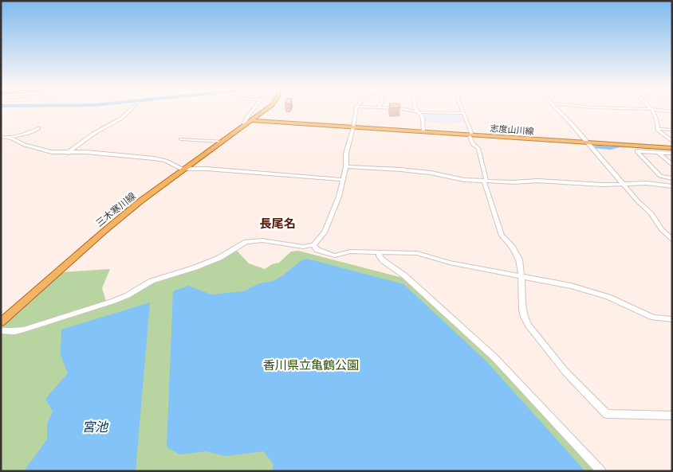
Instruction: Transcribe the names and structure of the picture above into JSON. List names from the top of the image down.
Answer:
{
  "streets": {
    "main road": ["志度山川線", "三木寒川線"]
  },
  "crossings": [
    ["志度山川線", "三木寒川線"]
  ],
  "districts": ["長尾名"],
  "water": ["宮池"],
  "parks": ["香川県立亀鶴公園"]
}
